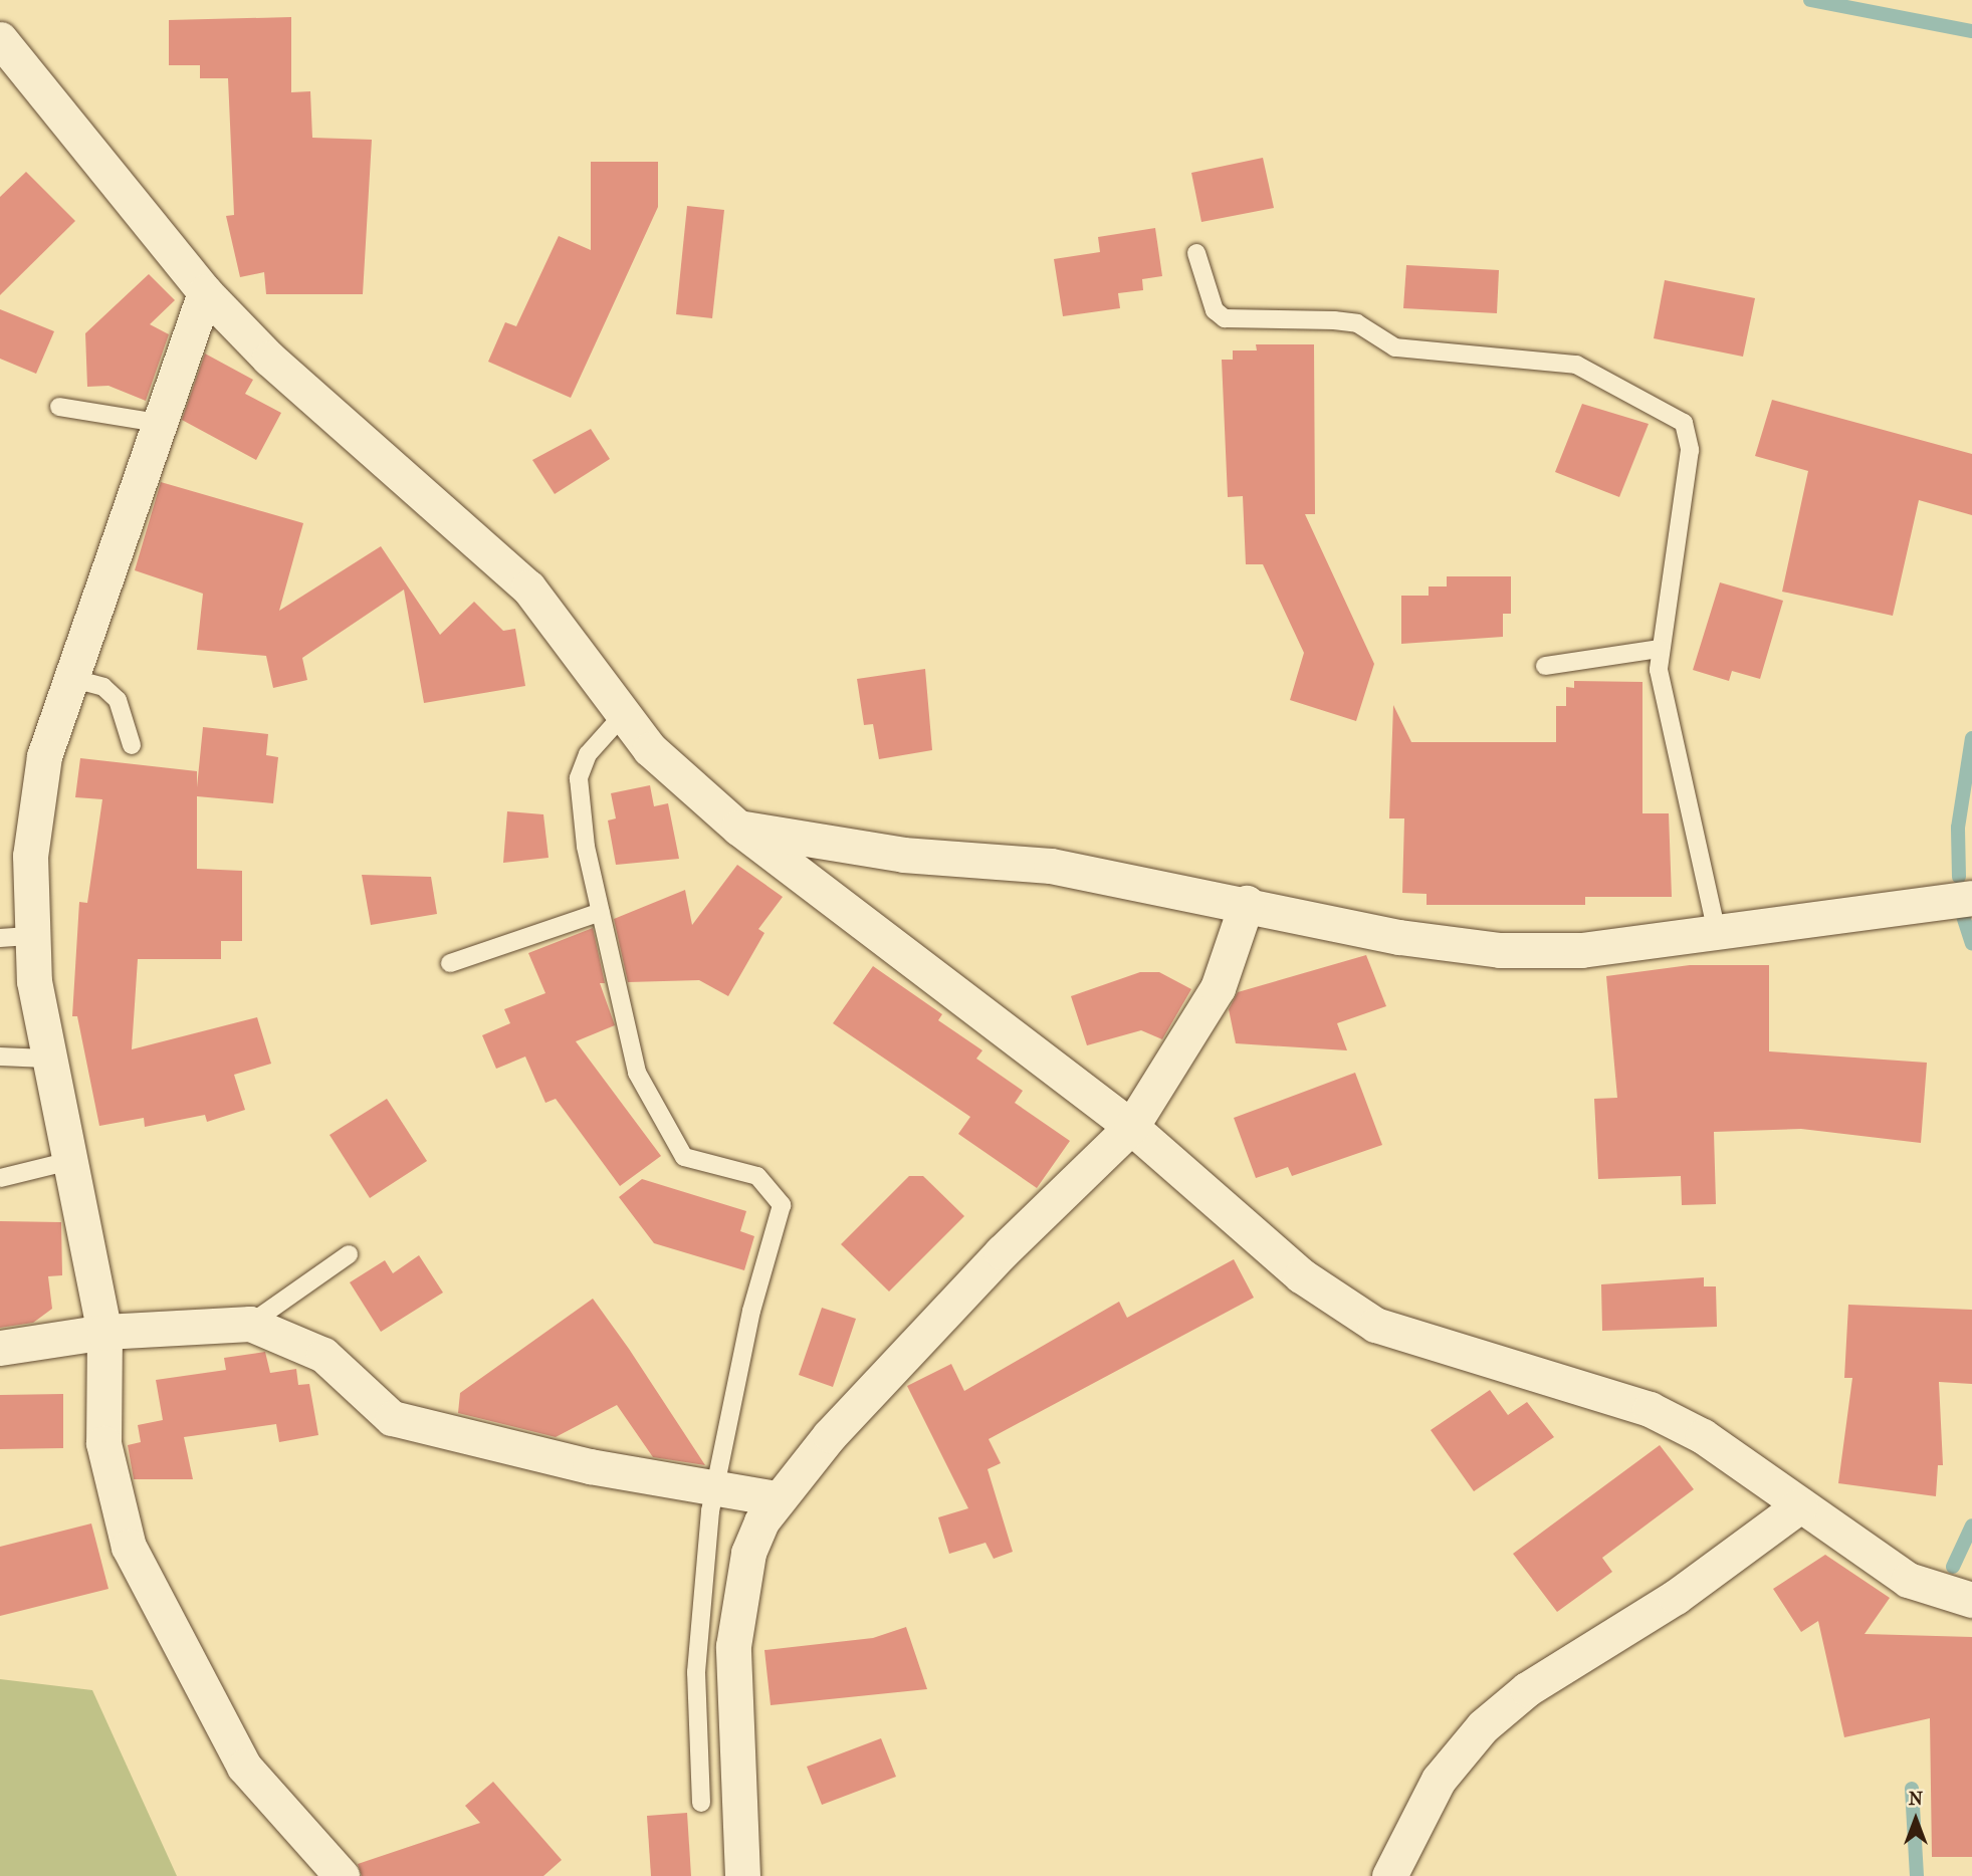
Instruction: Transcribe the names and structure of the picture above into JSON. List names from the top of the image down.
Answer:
{
  "north": "top"
}
